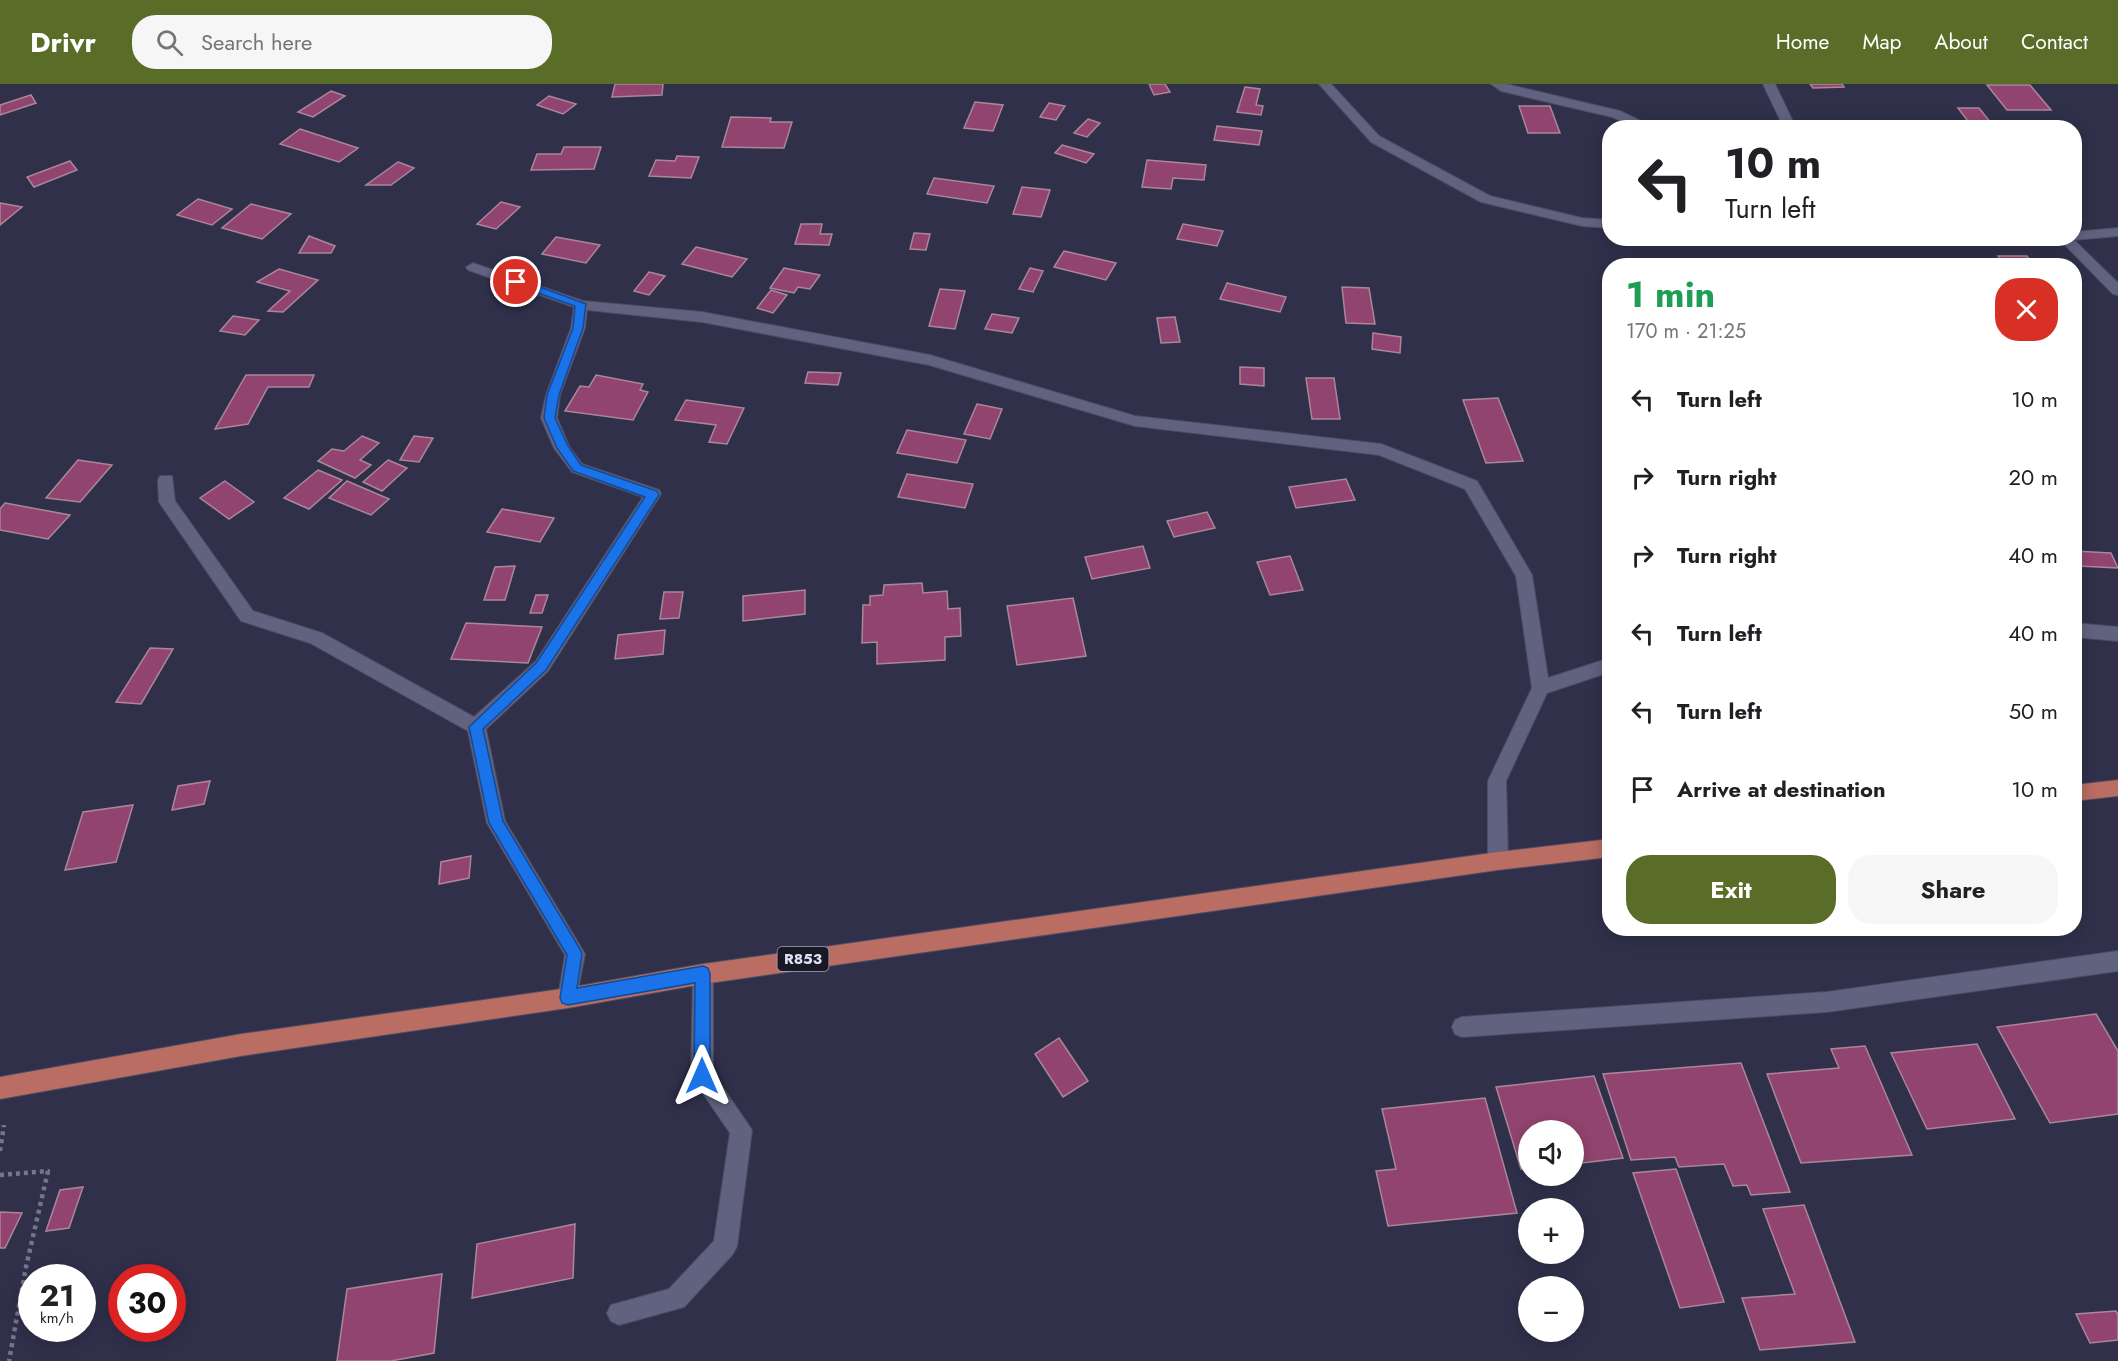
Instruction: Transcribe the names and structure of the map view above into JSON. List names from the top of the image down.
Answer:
{
  "streets": {
    "main road": ["R853"]
  },
  "page": {
    "header": "Drivr",
    "search": "Search here",
    "nav": [
      "Home",
      "Map",
      "About",
      "Contact"
    ],
    "turn": ["10 m", "Turn left"],
    "heading": ["1 min", "170 m · 21:25"],
    "list": [
      {
        "name": "Turn left",
        "value": "10 m"
      },
      {
        "name": "Turn right",
        "value": "20 m"
      },
      {
        "name": "Turn right",
        "value": "40 m"
      },
      {
        "name": "Turn left",
        "value": "40 m"
      },
      {
        "name": "Turn left",
        "value": "50 m"
      },
      {
        "name": "Arrive at destination",
        "value": "10 m"
      }
    ],
    "buttons": ["Exit", "Share"],
    "map_buttons": ["+", "−"],
    "speed": "21 km/h",
    "limit": "30"
  }
}
